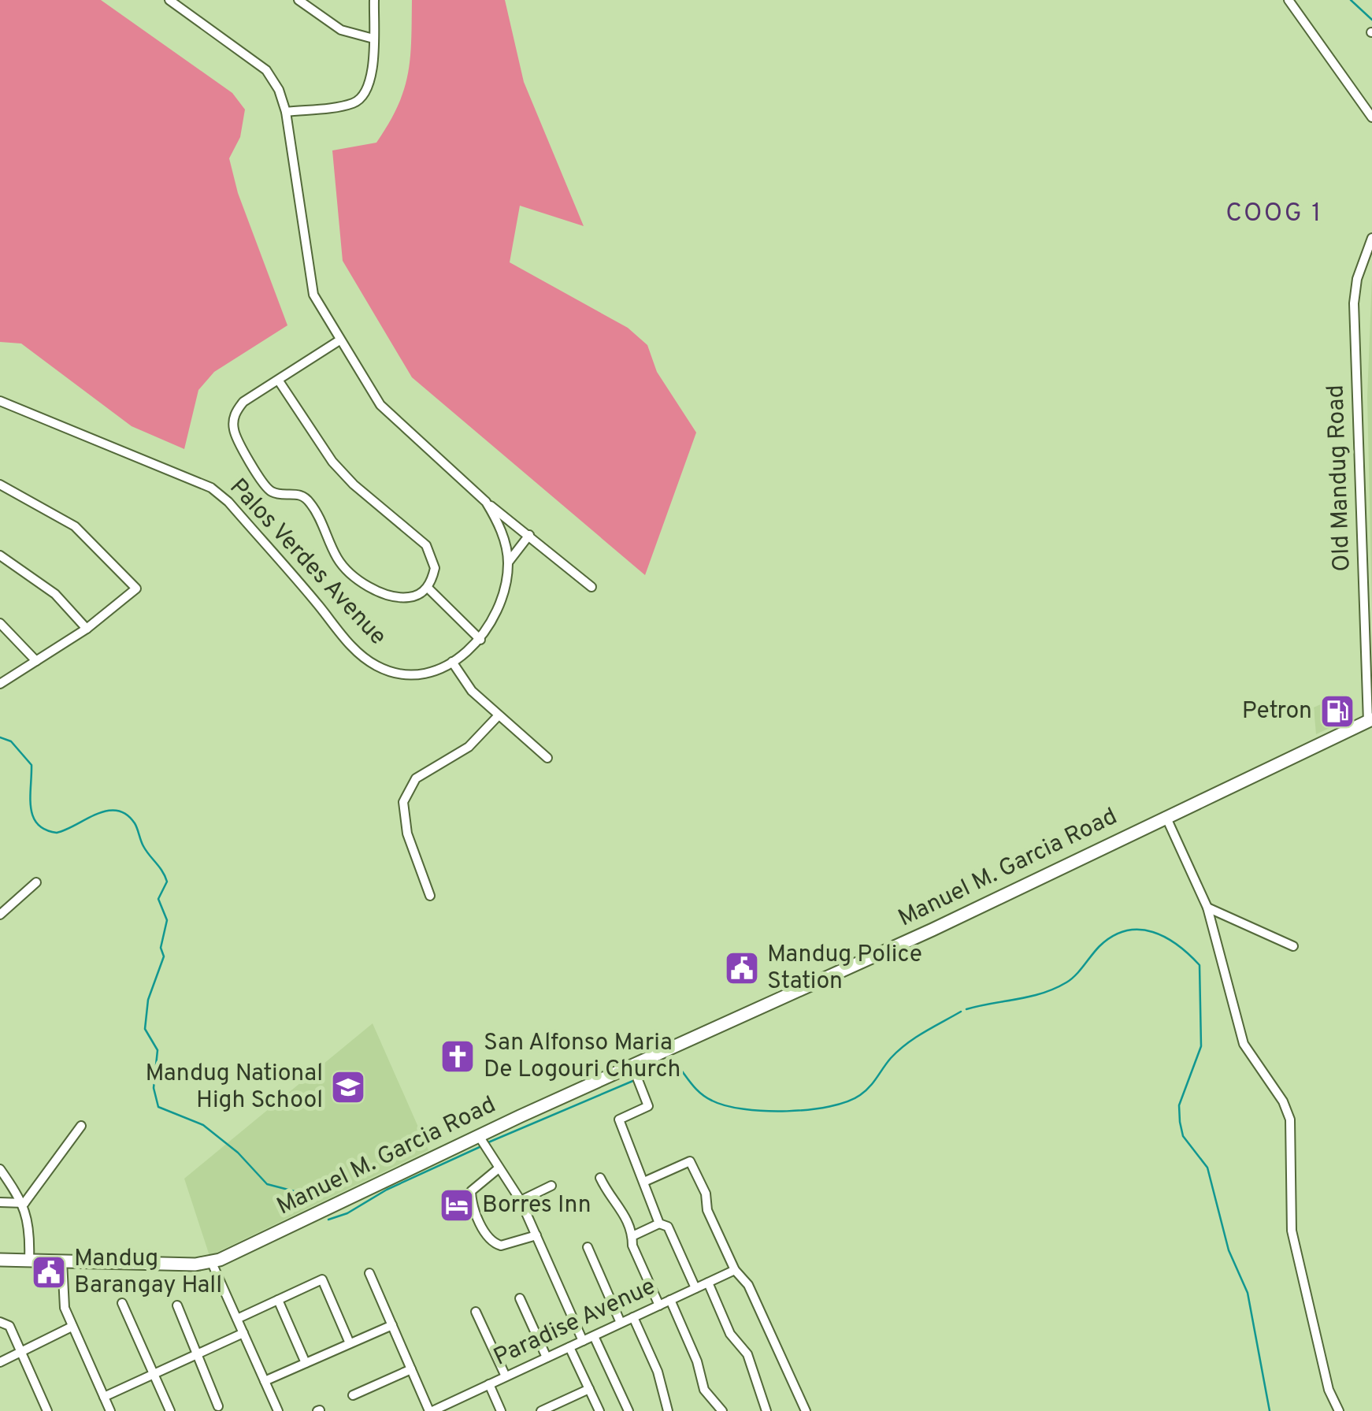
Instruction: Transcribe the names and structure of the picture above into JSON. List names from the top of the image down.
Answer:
{
  "streets": {
    "main road": ["Manuel M. Garcia Road"],
    "street": ["Old Mandug Road", "Palos Verdes Avenue", "Paradise Avenue"]
  },
  "crossings": [
    ["Old Mandug Road", "Manuel M. Garcia Road"]
  ],
  "districts": ["COOG 1"],
  "places": {
    "fuel station": ["Petron"],
    "public building": ["Mandug Police Station", "Mandug Barangay Hall"],
    "church": ["San Alfonso Maria De Logouri Church"],
    "school or university": ["Mandug National High School"],
    "hotel": ["Borres Inn"]
  }
}
